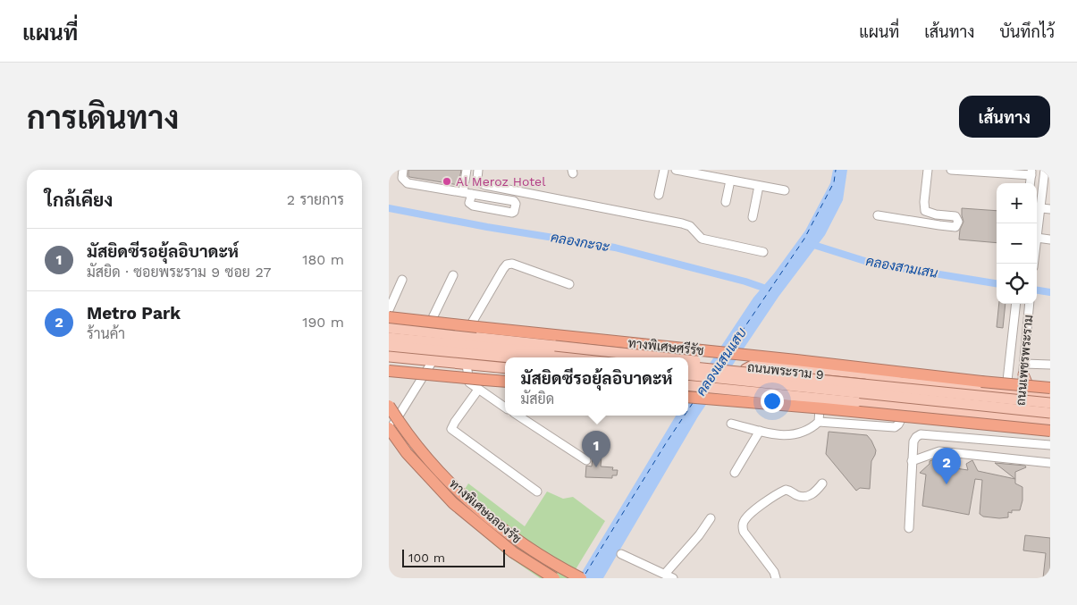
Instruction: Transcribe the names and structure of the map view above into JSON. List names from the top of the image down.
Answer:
{
  "streets": {
    "highway": ["ทางพิเศษศรีรัช", "ทางพิเศษฉลองรัช"],
    "main road": ["ถนนพระราม 9"],
    "street": ["ถนนเพชรพระราม"]
  },
  "crossings": [
    ["ถนนเพชรพระราม", "ถนนพระราม 9"]
  ],
  "water": ["คลองกะจะ", "คลองสามเสน", "คลองแสนแสบ"],
  "places": ["Al Meroz Hotel"],
  "scale_bar": "100 m",
  "page": {
    "header": "แผนที่",
    "nav": ["แผนที่", "เส้นทาง", "บันทึกไว้"],
    "title": "การเดินทาง",
    "buttons": "เส้นทาง",
    "heading": ["ใกล้เคียง", "2 รายการ"],
    "map_buttons": ["+", "−"],
    "list": [
      {
        "mark": "1",
        "name": "มัสยิดซีรอยุ้ลอิบาดะห์",
        "note": "มัสยิด · ซอยพระราม 9 ซอย 27",
        "value": "180 m"
      },
      {
        "mark": "2",
        "name": "Metro Park",
        "note": "ร้านค้า",
        "value": "190 m"
      }
    ],
    "popup": ["มัสยิดซีรอยุ้ลอิบาดะห์", "มัสยิด"],
    "pins": ["1", "2"],
    "scale": "100 m"
  }
}
